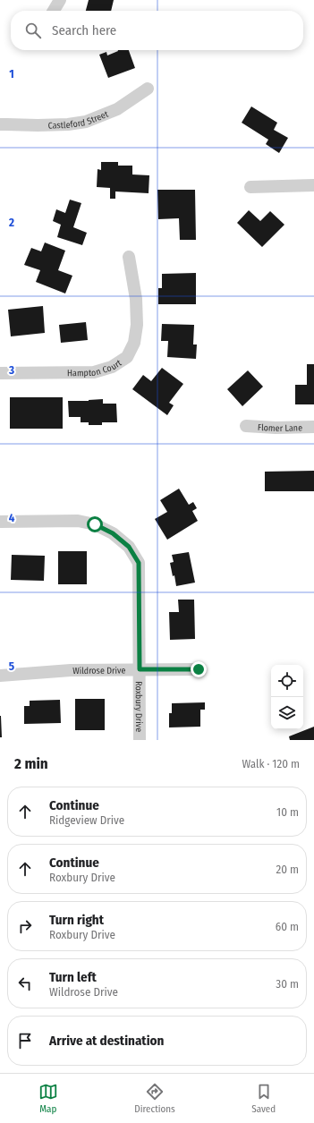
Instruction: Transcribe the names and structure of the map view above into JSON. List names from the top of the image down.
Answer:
{
  "streets": {
    "street": [
      "Castleford Street",
      "Hampton Court",
      "Flomer Lane",
      "Wildrose Drive",
      "Roxbury Drive"
    ]
  },
  "crossings": [
    ["Wildrose Drive", "Roxbury Drive"]
  ],
  "page": {
    "search": "Search here",
    "heading": ["2 min", "Walk · 120 m"],
    "list": [
      ["Continue", "Ridgeview Drive", "10 m"],
      ["Continue", "Roxbury Drive", "20 m"],
      ["Turn right", "Roxbury Drive", "60 m"],
      ["Turn left", "Wildrose Drive", "30 m"],
      "Arrive at destination"
    ],
    "nav": ["Map", "Directions", "Saved"]
  },
  "grid": {
    "rows": [
      "1",
      "2",
      "3",
      "4",
      "5"
    ]
  }
}
